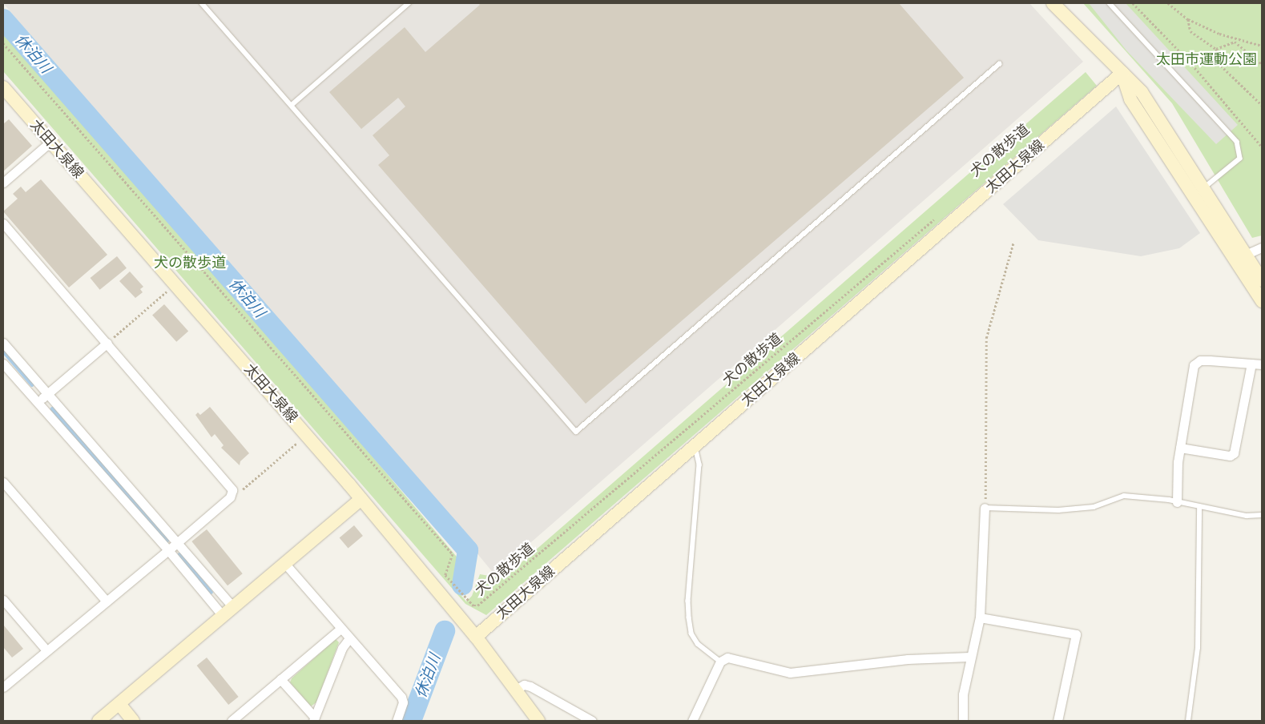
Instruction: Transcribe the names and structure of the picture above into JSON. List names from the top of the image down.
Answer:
{
  "streets": {
    "main road": ["太田大泉線"],
    "path": ["犬の散歩道"]
  },
  "water": ["休泊川"],
  "parks": ["太田市運動公園", "犬の散歩道"]
}
